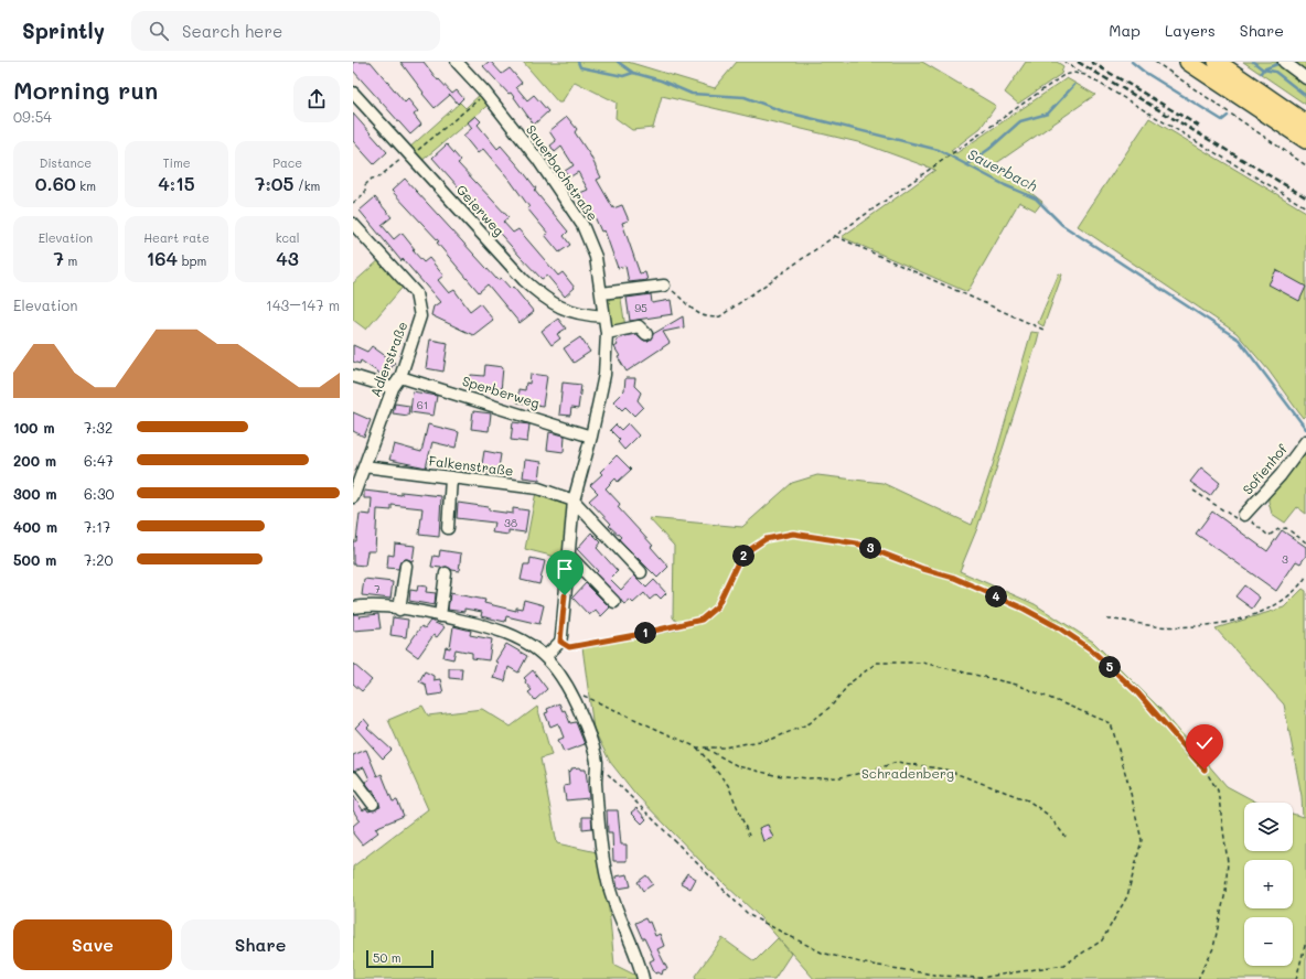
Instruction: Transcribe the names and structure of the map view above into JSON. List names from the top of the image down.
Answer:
{
  "streets": {
    "street": [
      "Sauerbachstraße",
      "Geierweg",
      "Adlerstraße",
      "Sperberweg",
      "Falkenstraße",
      "Sofienhof"
    ]
  },
  "crossings": [
    ["Sauerbachstraße", "Geierweg"],
    ["Sauerbachstraße", "Sperberweg"],
    ["Sauerbachstraße", "Falkenstraße"],
    ["Adlerstraße", "Sperberweg"],
    ["Adlerstraße", "Falkenstraße"]
  ],
  "water": ["Sauerbach"],
  "parks": ["Schradenberg"],
  "house_numbers": [
    "95",
    "61",
    "38",
    "3",
    "7"
  ],
  "scale_bar": "50 m",
  "page": {
    "header": "Sprintly",
    "search": "Search here",
    "nav": ["Map", "Layers", "Share"],
    "heading": ["Morning run", "09:54"],
    "stats": [
      ["Distance", "0.60 km"],
      ["Time", "4:15"],
      ["Pace", "7:05 /km"],
      ["Elevation", "7 m"],
      ["Heart rate", "164 bpm"],
      ["kcal", "43"]
    ],
    "chart": ["Elevation", "143–147 m"],
    "list": [
      {
        "name": "100 m",
        "note": "7:32"
      },
      {
        "name": "200 m",
        "note": "6:47"
      },
      {
        "name": "300 m",
        "note": "6:30"
      },
      {
        "name": "400 m",
        "note": "7:17"
      },
      {
        "name": "500 m",
        "note": "7:20"
      }
    ],
    "pins": [
      "3",
      "2",
      "4",
      "1",
      "5"
    ],
    "map_buttons": ["+", "−"],
    "buttons": ["Save", "Share"],
    "scale": "50 m"
  }
}
